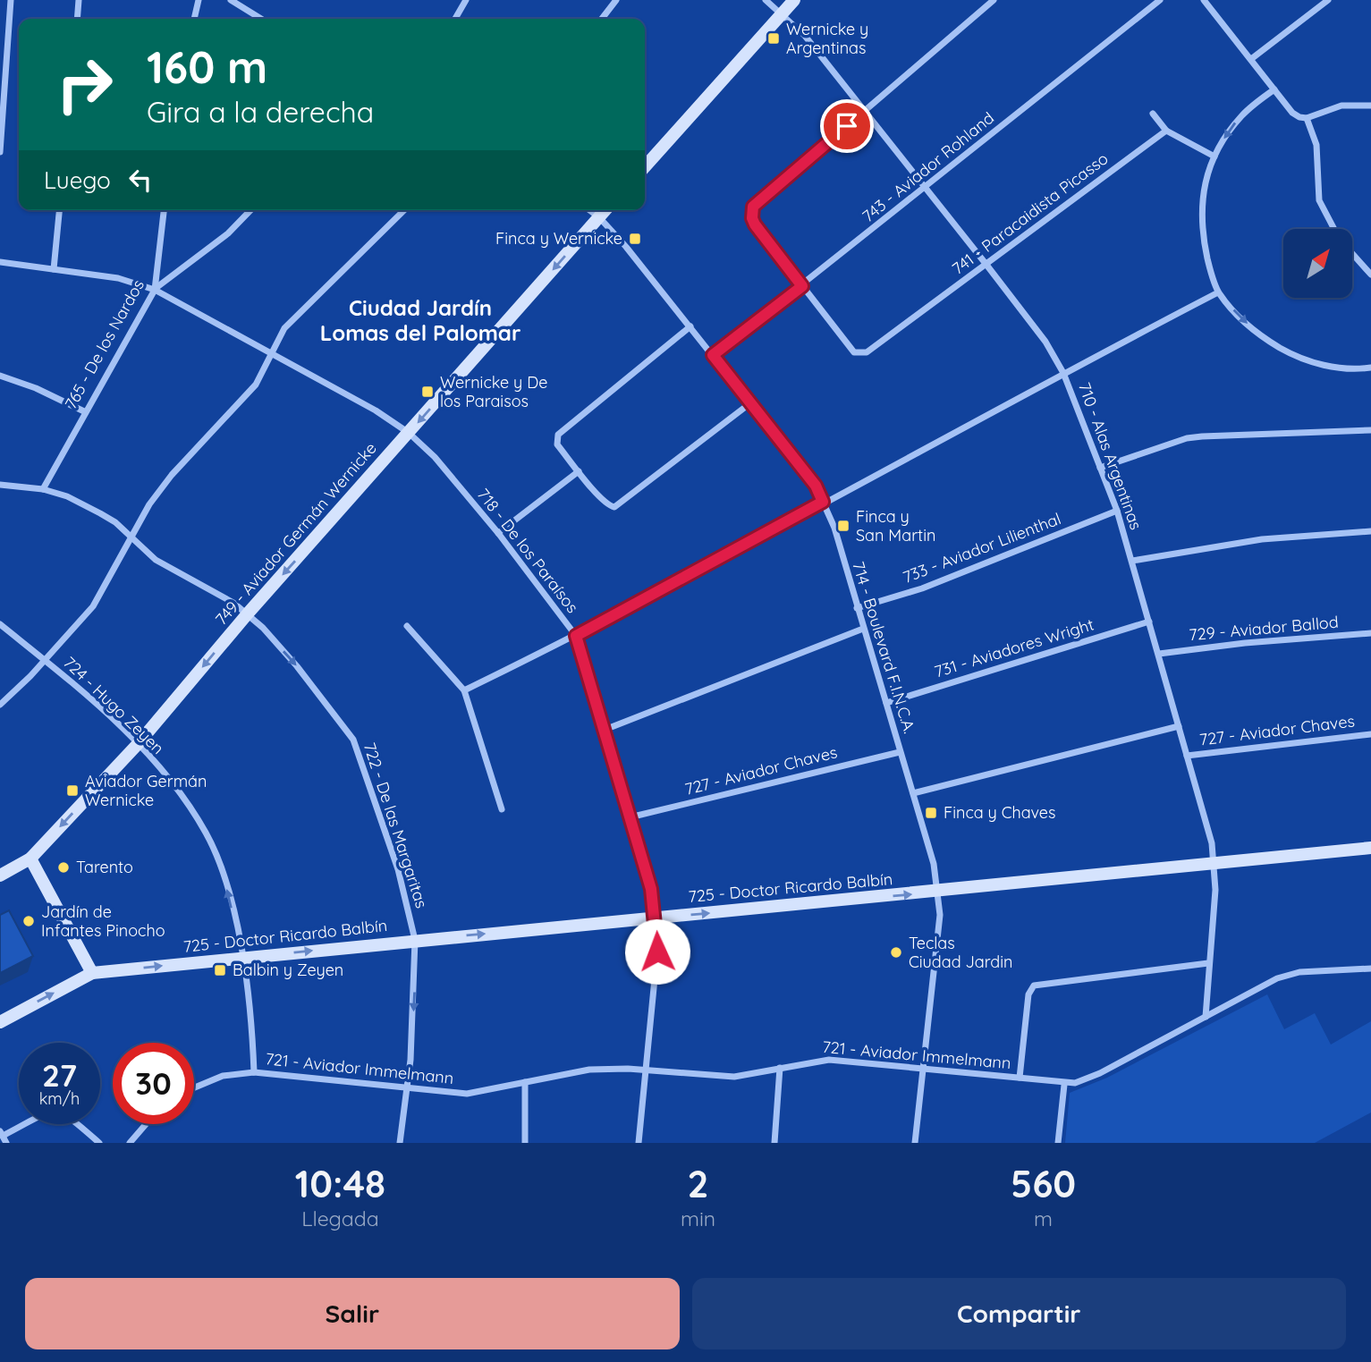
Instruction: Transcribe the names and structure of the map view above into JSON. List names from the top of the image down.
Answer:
{
  "streets": {
    "street": [
      "743 - Aviador Rohland",
      "741 - Paracaidista Picasso",
      "765 - De los Nardos",
      "710 - Alas Argentinas",
      "749 - Aviador Germán Wernicke",
      "733 - Aviador Lilienthal",
      "718 - De los Paraísos",
      "729 - Aviador Ballod",
      "714 - Boulevard F.I.N.C.A.",
      "731 - Aviadores Wright",
      "724 - Hugo Zeyen",
      "727 - Aviador Chaves",
      "722 - De las Margaritas",
      "725 - Doctor Ricardo Balbín",
      "721 - Aviador Immelmann"
    ]
  },
  "crossings": [
    ["743 - Aviador Rohland", "741 - Paracaidista Picasso"],
    ["743 - Aviador Rohland", "710 - Alas Argentinas"],
    ["743 - Aviador Rohland", "714 - Boulevard F.I.N.C.A."],
    ["741 - Paracaidista Picasso", "710 - Alas Argentinas"],
    ["765 - De los Nardos", "718 - De los Paraísos"],
    ["765 - De los Nardos", "722 - De las Margaritas"],
    ["710 - Alas Argentinas", "733 - Aviador Lilienthal"],
    ["710 - Alas Argentinas", "729 - Aviador Ballod"],
    ["710 - Alas Argentinas", "731 - Aviadores Wright"],
    ["710 - Alas Argentinas", "727 - Aviador Chaves"],
    ["710 - Alas Argentinas", "725 - Doctor Ricardo Balbín"],
    ["710 - Alas Argentinas", "721 - Aviador Immelmann"],
    ["749 - Aviador Germán Wernicke", "718 - De los Paraísos"],
    ["749 - Aviador Germán Wernicke", "714 - Boulevard F.I.N.C.A."],
    ["749 - Aviador Germán Wernicke", "724 - Hugo Zeyen"],
    ["749 - Aviador Germán Wernicke", "722 - De las Margaritas"],
    ["733 - Aviador Lilienthal", "714 - Boulevard F.I.N.C.A."],
    ["718 - De los Paraísos", "727 - Aviador Chaves"],
    ["718 - De los Paraísos", "725 - Doctor Ricardo Balbín"],
    ["718 - De los Paraísos", "721 - Aviador Immelmann"],
    ["714 - Boulevard F.I.N.C.A.", "731 - Aviadores Wright"],
    ["714 - Boulevard F.I.N.C.A.", "727 - Aviador Chaves"],
    ["714 - Boulevard F.I.N.C.A.", "725 - Doctor Ricardo Balbín"],
    ["714 - Boulevard F.I.N.C.A.", "721 - Aviador Immelmann"],
    ["724 - Hugo Zeyen", "725 - Doctor Ricardo Balbín"],
    ["724 - Hugo Zeyen", "721 - Aviador Immelmann"],
    ["722 - De las Margaritas", "725 - Doctor Ricardo Balbín"],
    ["722 - De las Margaritas", "721 - Aviador Immelmann"]
  ],
  "one_way": [
    "749 - Aviador Germán Wernicke",
    "724 - Hugo Zeyen",
    "722 - De las Margaritas",
    "725 - Doctor Ricardo Balbín"
  ],
  "districts": ["Ciudad Jardín Lomas del Palomar"],
  "places": {
    "transit": [
      "Wernicke y Argentinas",
      "Finca y Wernicke",
      "Wernicke y De los Paraisos",
      "Finca y San Martin",
      "Aviador Germán Wernicke",
      "Finca y Chaves",
      "Balbin y Zeyen"
    ],
    "other": ["Tarento", "Jardín de Infantes Pinocho", "Teclas Ciudad Jardin"]
  },
  "north": "top right",
  "page": {
    "turn": ["160 m", "Gira a la derecha"],
    "then": "Luego",
    "speed": "27 km/h",
    "limit": "30",
    "eta": [
      "10:48",
      "Llegada",
      "2",
      "min",
      "560",
      "m"
    ],
    "buttons": ["Salir", "Compartir"]
  }
}
